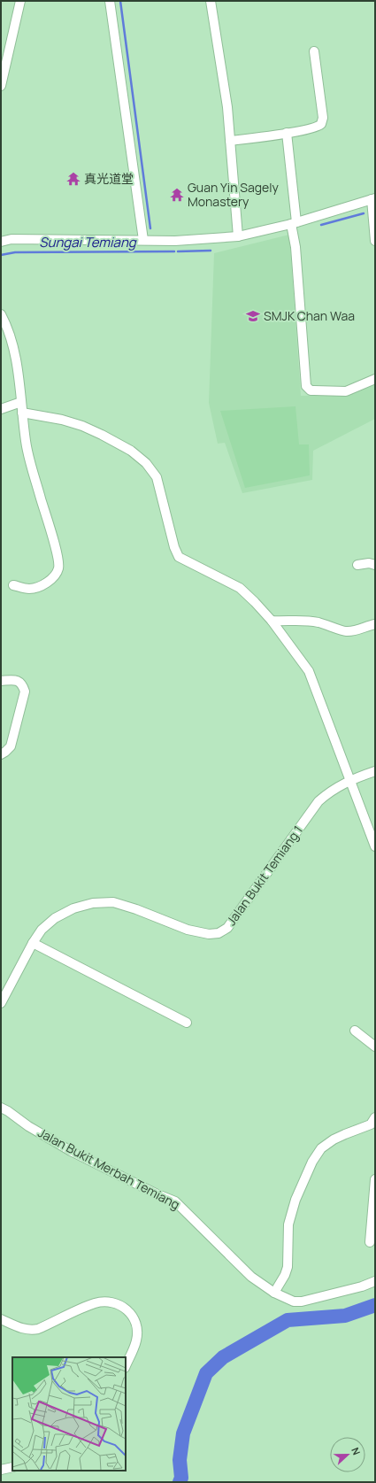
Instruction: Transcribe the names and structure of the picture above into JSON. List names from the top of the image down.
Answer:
{
  "streets": {
    "street": ["Jalan Bukit Temiang 1", "Jalan Bukit Merbah Temiang"]
  },
  "water": ["Sungai Temiang"],
  "places": {
    "temple": ["真光道堂", "Guan Yin Sagely Monastery"],
    "school or university": ["SMJK Chan Waa"]
  },
  "north": "right"
}
